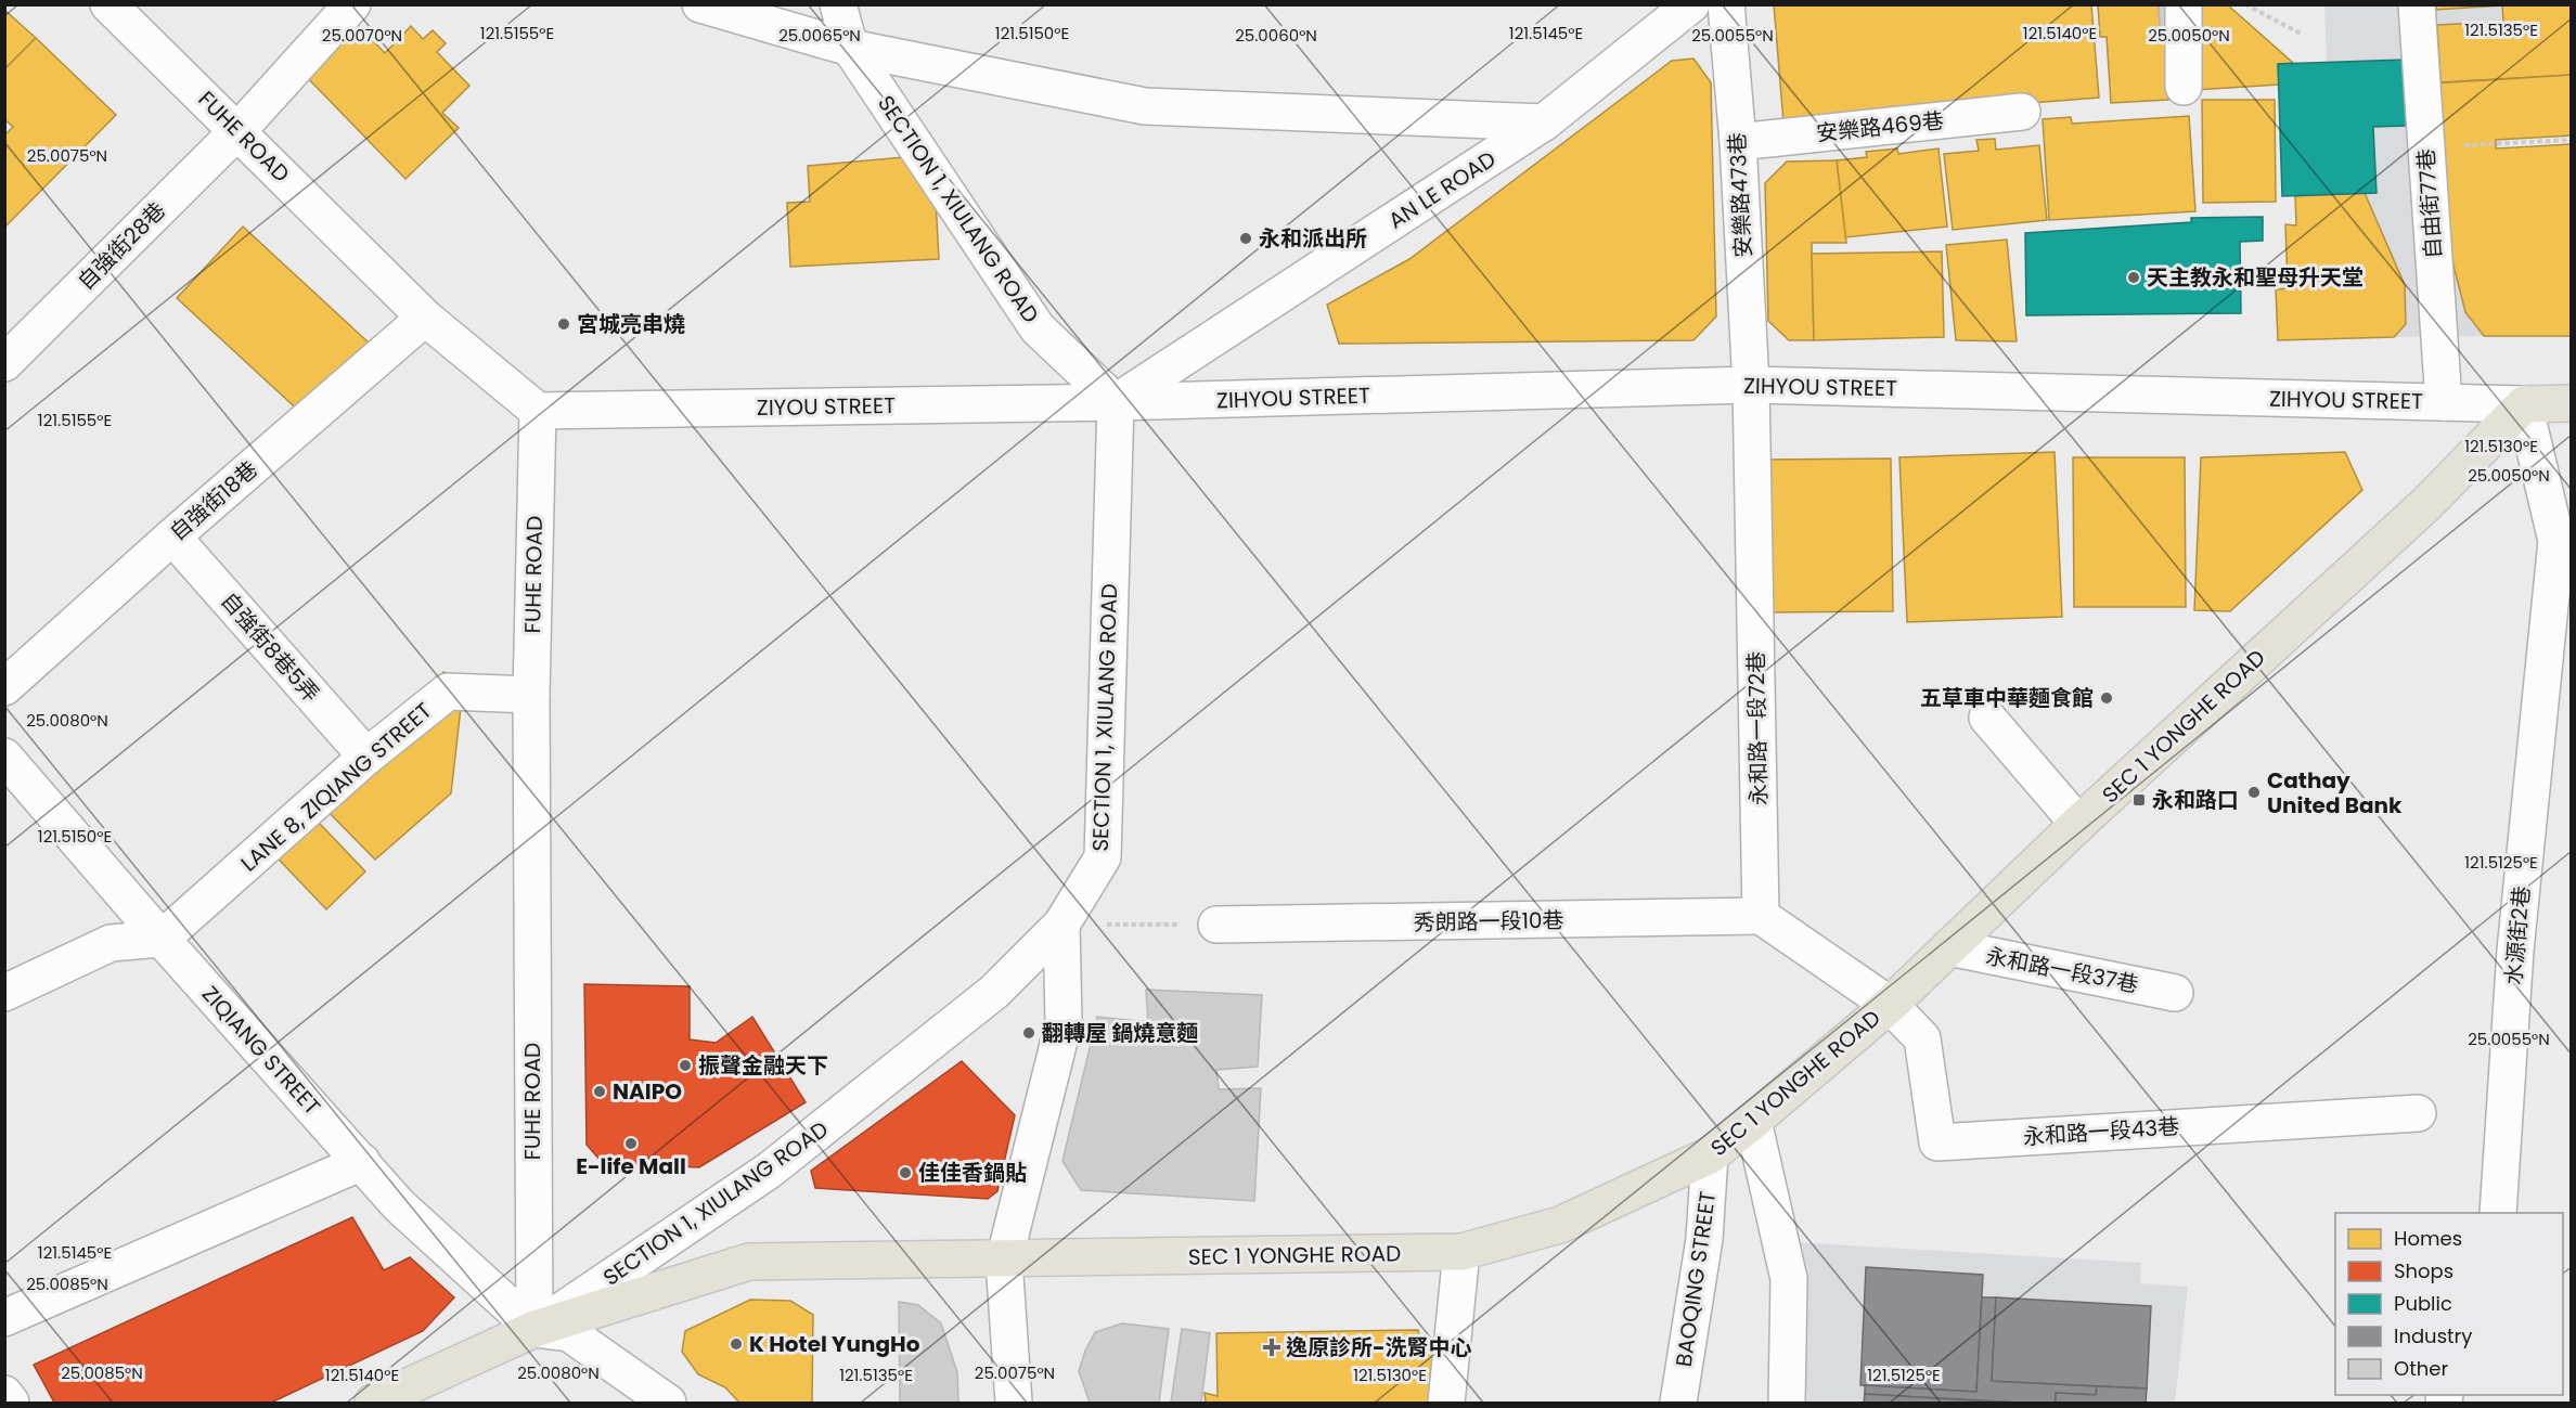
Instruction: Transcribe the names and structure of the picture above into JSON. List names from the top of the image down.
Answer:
{
  "streets": {
    "main road": ["SEC 1 YONGHE ROAD"],
    "street": [
      "安樂路469巷",
      "FUHE ROAD",
      "AN LE ROAD",
      "安樂路473巷",
      "自由街77巷",
      "SECTION 1, XIULANG ROAD",
      "自強街28巷",
      "ZIHYOU STREET",
      "ZIYOU STREET",
      "自強街18巷",
      "自強街8巷5弄",
      "永和路一段72巷",
      "LANE 8, ZIQIANG STREET",
      "秀朗路一段10巷",
      "水源街2巷",
      "永和路一段37巷",
      "ZIQIANG STREET",
      "永和路一段43巷",
      "BAOQING STREET"
    ]
  },
  "crossings": [
    ["安樂路469巷", "安樂路473巷"],
    ["FUHE ROAD", "SECTION 1, XIULANG ROAD"],
    ["FUHE ROAD", "自強街28巷"],
    ["FUHE ROAD", "ZIYOU STREET"],
    ["FUHE ROAD", "自強街18巷"],
    ["FUHE ROAD", "SEC 1 YONGHE ROAD"],
    ["FUHE ROAD", "LANE 8, ZIQIANG STREET"],
    ["FUHE ROAD", "ZIQIANG STREET"],
    ["AN LE ROAD", "SECTION 1, XIULANG ROAD"],
    ["AN LE ROAD", "ZIHYOU STREET"],
    ["AN LE ROAD", "ZIYOU STREET"],
    ["安樂路473巷", "ZIHYOU STREET"],
    ["安樂路473巷", "永和路一段72巷"],
    ["自由街77巷", "ZIHYOU STREET"],
    ["SECTION 1, XIULANG ROAD", "ZIHYOU STREET"],
    ["SECTION 1, XIULANG ROAD", "ZIYOU STREET"],
    ["SECTION 1, XIULANG ROAD", "SEC 1 YONGHE ROAD"],
    ["SECTION 1, XIULANG ROAD", "ZIQIANG STREET"],
    ["ZIHYOU STREET", "ZIYOU STREET"],
    ["ZIHYOU STREET", "SEC 1 YONGHE ROAD"],
    ["ZIHYOU STREET", "永和路一段72巷"],
    ["ZIHYOU STREET", "水源街2巷"],
    ["自強街18巷", "自強街8巷5弄"],
    ["自強街8巷5弄", "LANE 8, ZIQIANG STREET"],
    ["SEC 1 YONGHE ROAD", "水源街2巷"],
    ["SEC 1 YONGHE ROAD", "永和路一段37巷"],
    ["SEC 1 YONGHE ROAD", "ZIQIANG STREET"],
    ["SEC 1 YONGHE ROAD", "永和路一段43巷"],
    ["SEC 1 YONGHE ROAD", "BAOQING STREET"],
    ["永和路一段72巷", "秀朗路一段10巷"],
    ["LANE 8, ZIQIANG STREET", "ZIQIANG STREET"]
  ],
  "places": {
    "other": [
      "永和派出所",
      "天主教永和聖母升天堂",
      "宮城亮串燒",
      "五草車中華麵食館",
      "Cathay United Bank",
      "翻轉屋 鍋燒意麵",
      "振聲金融天下",
      "NAIPO",
      "E-life Mall",
      "佳佳香鍋貼",
      "K Hotel YungHo"
    ],
    "transit": ["永和路口"],
    "health": ["逸原診所-洗腎中心"]
  },
  "legend": [
    "Homes",
    "Shops",
    "Public",
    "Industry",
    "Other"
  ],
  "coordinates": [
    "121.5135°E",
    "121.5155°E",
    "121.5150°E",
    "121.5145°E",
    "121.5140°E",
    "25.0050°N",
    "25.0070°N",
    "25.0065°N",
    "25.0060°N",
    "25.0055°N",
    "25.0075°N",
    "121.5130°E",
    "25.0080°N",
    "121.5125°E",
    "25.0085°N"
  ]
}
